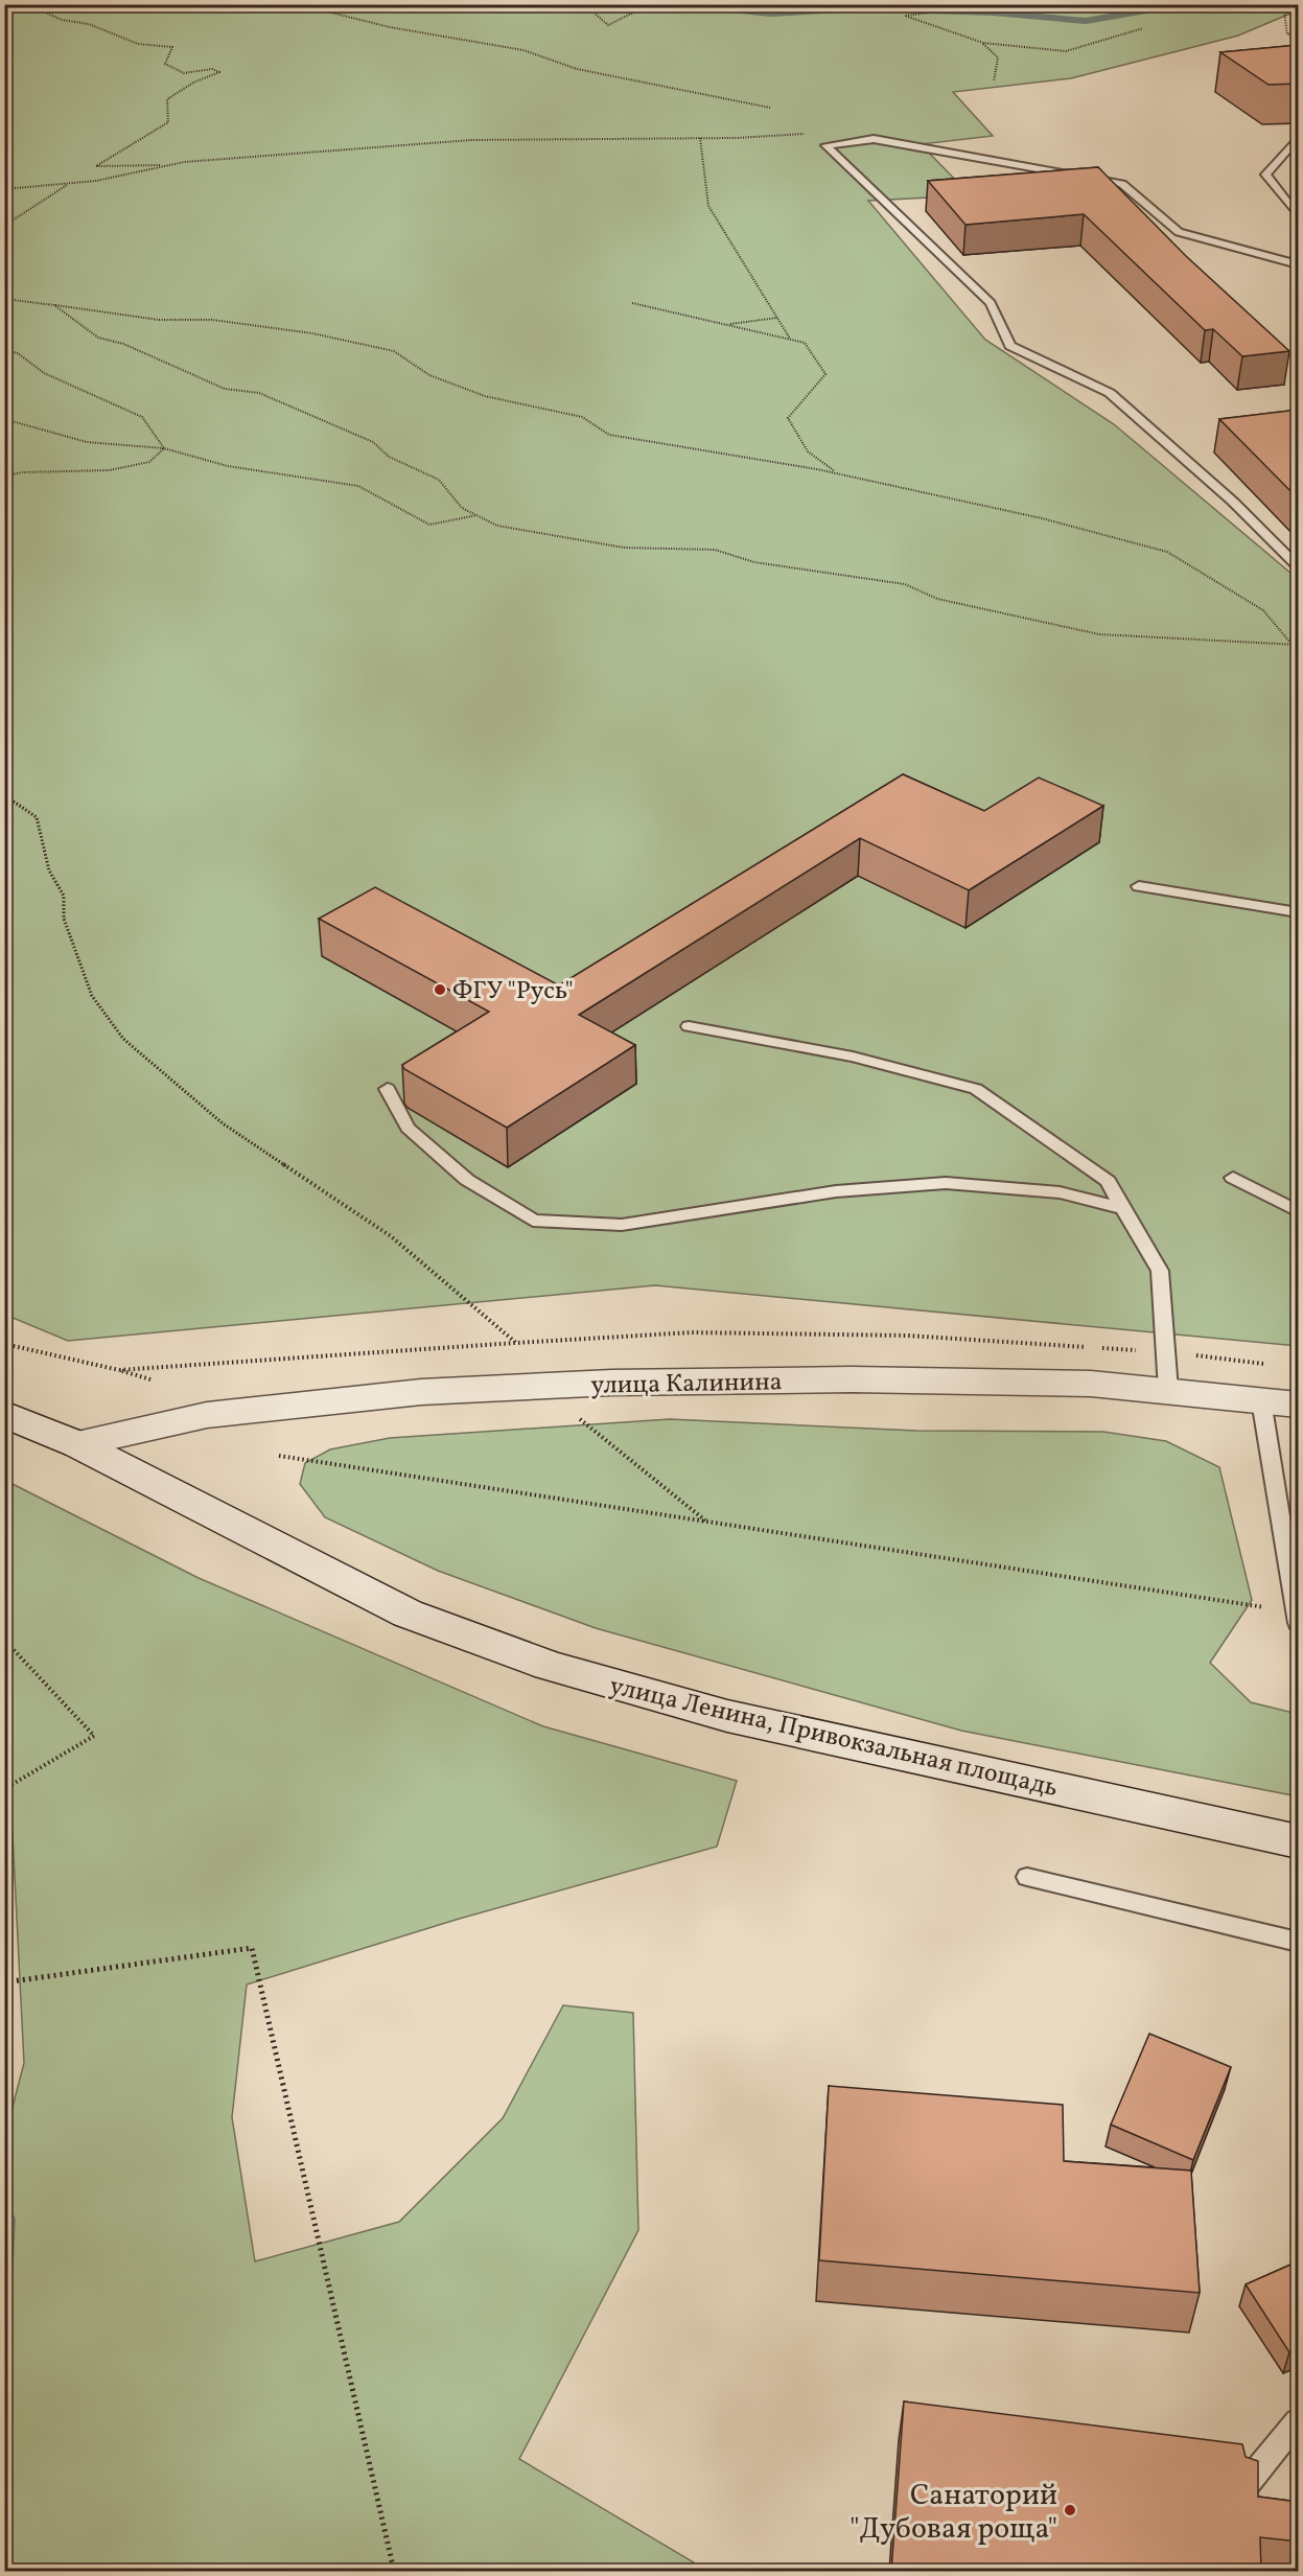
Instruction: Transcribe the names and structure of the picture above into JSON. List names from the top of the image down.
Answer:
{
  "streets": {
    "main road": ["улица Калинина", "улица Ленина, Привокзальная площадь"]
  },
  "crossings": [
    ["улица Калинина", "улица Ленина, Привокзальная площадь"]
  ],
  "places": ["ФГУ \"Русь\"", "Санаторий \"Дубовая роща\""]
}
